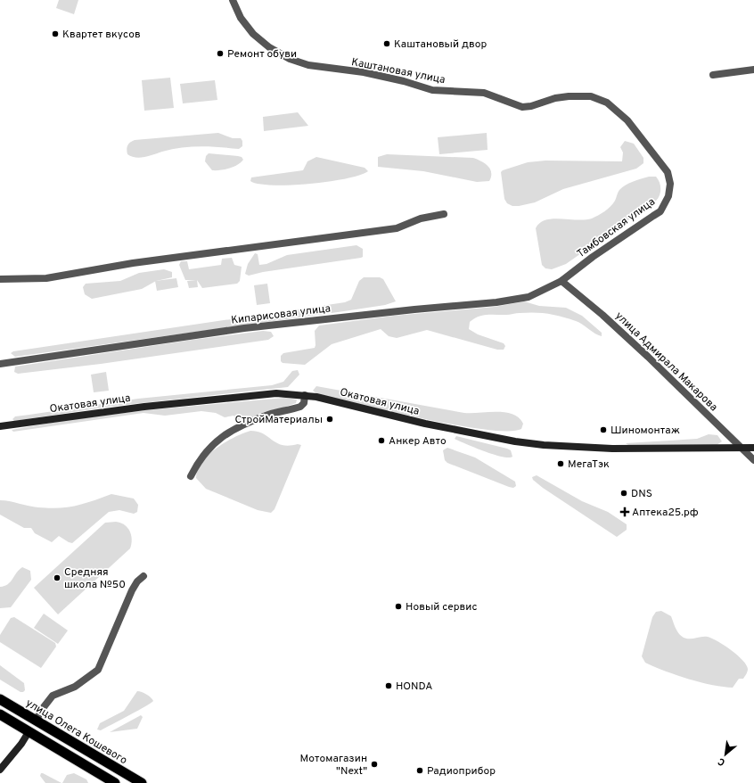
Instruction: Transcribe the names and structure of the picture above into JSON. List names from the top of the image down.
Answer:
{
  "streets": {
    "highway": ["улица Олега Кошевого"],
    "main road": ["Окатовая улица"],
    "street": [
      "Каштановая улица",
      "Тамбовская улица",
      "Кипарисовая улица",
      "улица Адмирала Макарова"
    ]
  },
  "crossings": [
    ["Каштановая улица", "Тамбовская улица"],
    ["Тамбовская улица", "Кипарисовая улица"],
    ["Тамбовская улица", "улица Адмирала Макарова"],
    ["Кипарисовая улица", "улица Адмирала Макарова"],
    ["улица Адмирала Макарова", "Окатовая улица"]
  ],
  "places": {
    "other": [
      "Квартет вкусов",
      "Каштановый двор",
      "Ремонт обуви",
      "СтройМатериалы",
      "Шиномонтаж",
      "Анкер Авто",
      "МегаТэк",
      "DNS",
      "Средняя школа №50",
      "Новый сервис",
      "HONDA",
      "Мотомагазин \"Next\"",
      "Радиоприбор"
    ],
    "health": ["Аптека25.рф"]
  },
  "north": "bottom left"
}
